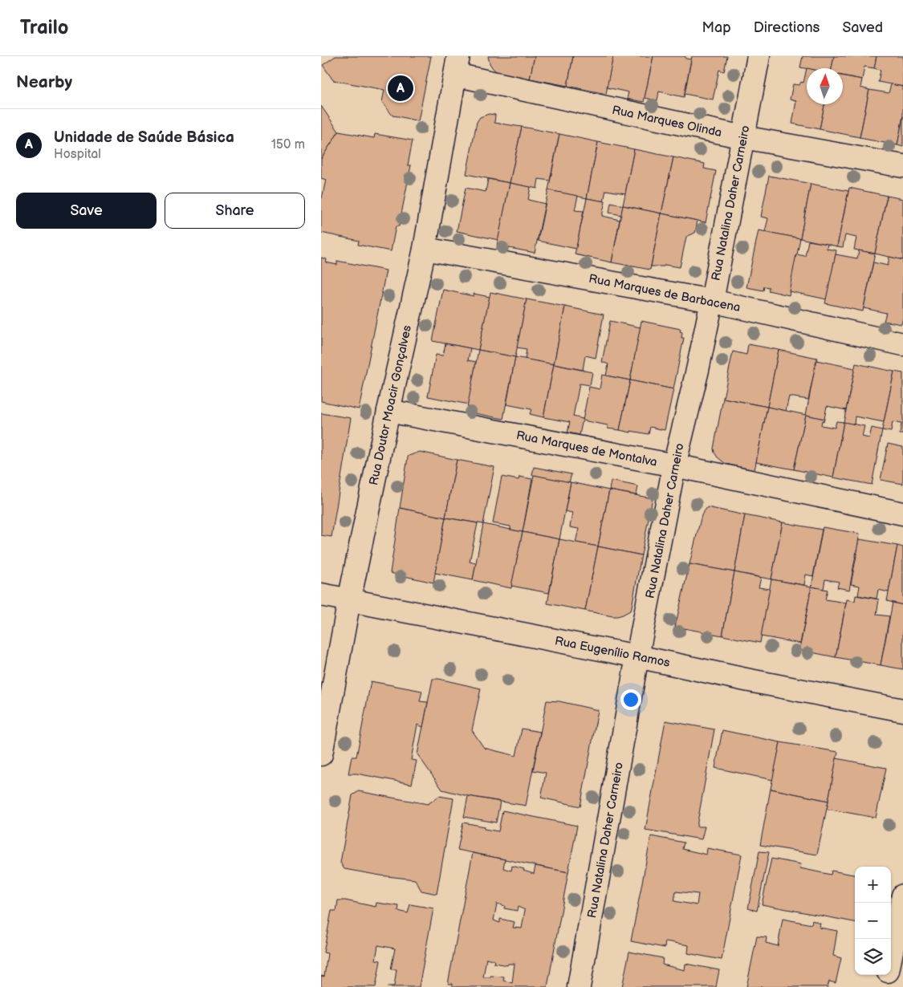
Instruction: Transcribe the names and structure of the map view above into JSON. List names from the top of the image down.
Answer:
{
  "streets": {
    "street": [
      "Rua Marques Olinda",
      "Rua Natalina Daher Carneiro",
      "Rua Marques de Barbacena",
      "Rua Doutor Moacir Gonçalves",
      "Rua Marques de Montalva",
      "Rua Eugenílio Ramos"
    ]
  },
  "crossings": [
    ["Rua Marques Olinda", "Rua Natalina Daher Carneiro"],
    ["Rua Marques Olinda", "Rua Doutor Moacir Gonçalves"],
    ["Rua Natalina Daher Carneiro", "Rua Marques de Barbacena"],
    ["Rua Natalina Daher Carneiro", "Rua Marques de Montalva"],
    ["Rua Natalina Daher Carneiro", "Rua Eugenílio Ramos"],
    ["Rua Marques de Barbacena", "Rua Doutor Moacir Gonçalves"],
    ["Rua Doutor Moacir Gonçalves", "Rua Marques de Montalva"],
    ["Rua Doutor Moacir Gonçalves", "Rua Eugenílio Ramos"]
  ],
  "north": "top",
  "page": {
    "header": "Trailo",
    "nav": ["Map", "Directions", "Saved"],
    "heading": "Nearby",
    "pins": "A",
    "list": [
      {
        "mark": "A",
        "name": "Unidade de Saúde Básica",
        "note": "Hospital",
        "value": "150 m"
      }
    ],
    "buttons": ["Save", "Share"],
    "map_buttons": ["+", "−"]
  }
}
